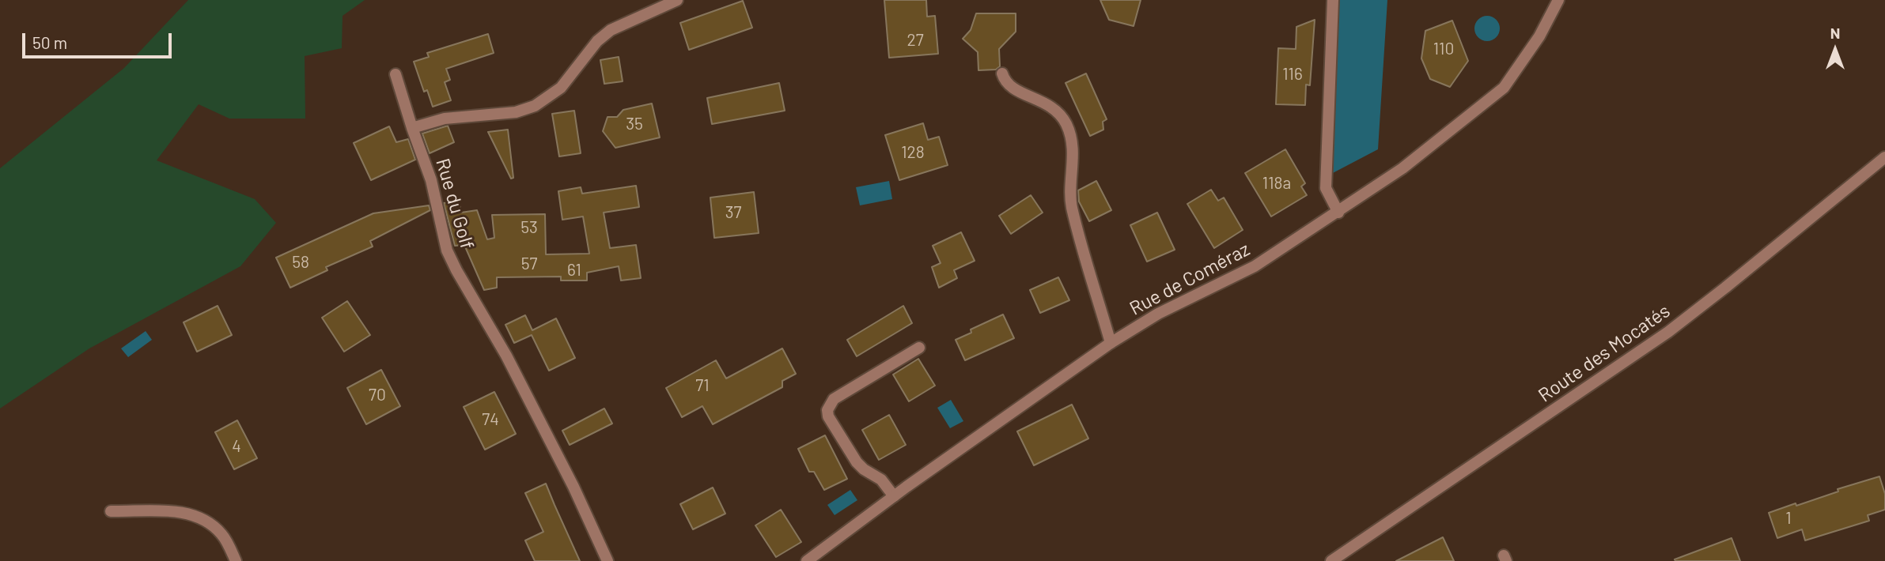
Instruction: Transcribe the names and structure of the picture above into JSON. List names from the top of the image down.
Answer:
{
  "streets": {
    "street": ["Rue du Golf", "Rue de Coméraz", "Route des Mocatés"]
  },
  "house_numbers": [
    "27",
    "110",
    "116",
    "35",
    "128",
    "118a",
    "37",
    "53",
    "58",
    "57",
    "61",
    "71",
    "70",
    "74",
    "4",
    "1"
  ],
  "scale_bar": "50 m",
  "north": "top"
}
